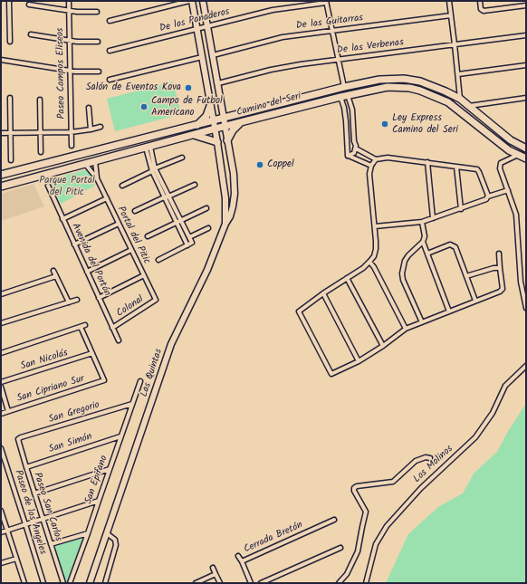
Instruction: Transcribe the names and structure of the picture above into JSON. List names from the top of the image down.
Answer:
{
  "streets": {
    "main road": ["Camino del Seri"],
    "street": [
      "De los Panaderos",
      "De las Guitarras",
      "De las Verbenas",
      "Paseo Campos Eliseos",
      "Portal del Pitic",
      "Avenida del Portón",
      "Colonal",
      "San Nicolás",
      "Las Quintas",
      "San Cipriano Sur",
      "San Gregorio",
      "San Simón",
      "Los Molinos",
      "San Epifano",
      "Paseo San Carlos",
      "Paseo de los Angeles",
      "Cerrada Bretón"
    ]
  },
  "crossings": [
    ["De los Panaderos", "Las Quintas"],
    ["De las Guitarras", "Las Quintas"],
    ["De las Verbenas", "Las Quintas"],
    ["Camino del Seri", "Portal del Pitic"],
    ["Camino del Seri", "Las Quintas"],
    ["Portal del Pitic", "Colonal"],
    ["Avenida del Portón", "Colonal"],
    ["San Nicolás", "San Cipriano Sur"],
    ["San Gregorio", "San Epifano"],
    ["San Gregorio", "Paseo San Carlos"],
    ["San Simón", "San Epifano"],
    ["San Simón", "Paseo San Carlos"]
  ],
  "parks": ["Parque Portal del Pitic"],
  "places": [
    "Salón de Eventos Kova",
    "Campo de Futbol Americano",
    "Ley Express Camino del Seri",
    "Coppel"
  ]
}
